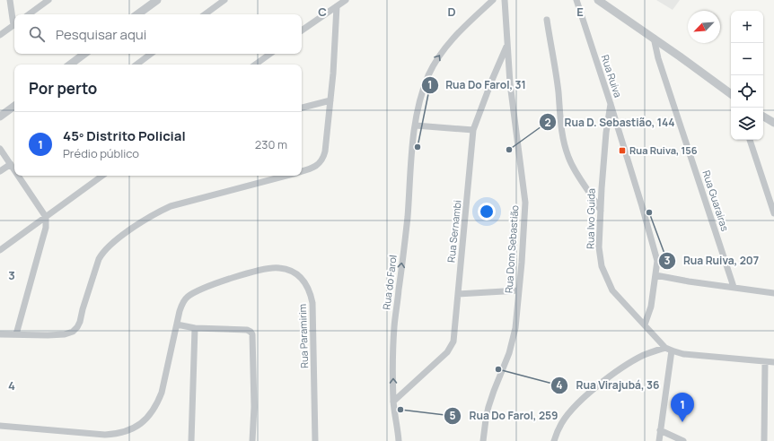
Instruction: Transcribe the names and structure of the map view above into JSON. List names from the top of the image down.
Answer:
{
  "streets": {
    "street": [
      "Rua Ruiva",
      "Rua Guarairas",
      "Rua Ivo Guida",
      "Rua Sernambi",
      "Rua Dom Sebastião",
      "Rua do Farol",
      "Rua Paramirim"
    ]
  },
  "crossings": [
    ["Rua Ruiva", "Rua Ivo Guida"],
    ["Rua Sernambi", "Rua Dom Sebastião"],
    ["Rua Sernambi", "Rua do Farol"]
  ],
  "one_way": ["Rua do Farol"],
  "places": {
    "other": [
      "Rua Do Farol, 31",
      "Rua D. Sebastião, 144",
      "Rua Ruiva, 207",
      "Rua Virajubá, 36",
      "Rua Do Farol, 259"
    ],
    "transit": ["Rua Ruiva, 156"]
  },
  "north": "bottom left",
  "page": {
    "map_buttons": ["+", "−"],
    "search": "Pesquisar aqui",
    "heading": "Por perto",
    "list": [
      {
        "mark": "1",
        "name": "45º Distrito Policial",
        "note": "Prédio público",
        "value": "230 m"
      }
    ],
    "pins": "1"
  },
  "grid": {
    "columns": ["C", "D", "E"],
    "rows": ["3", "4"]
  }
}
